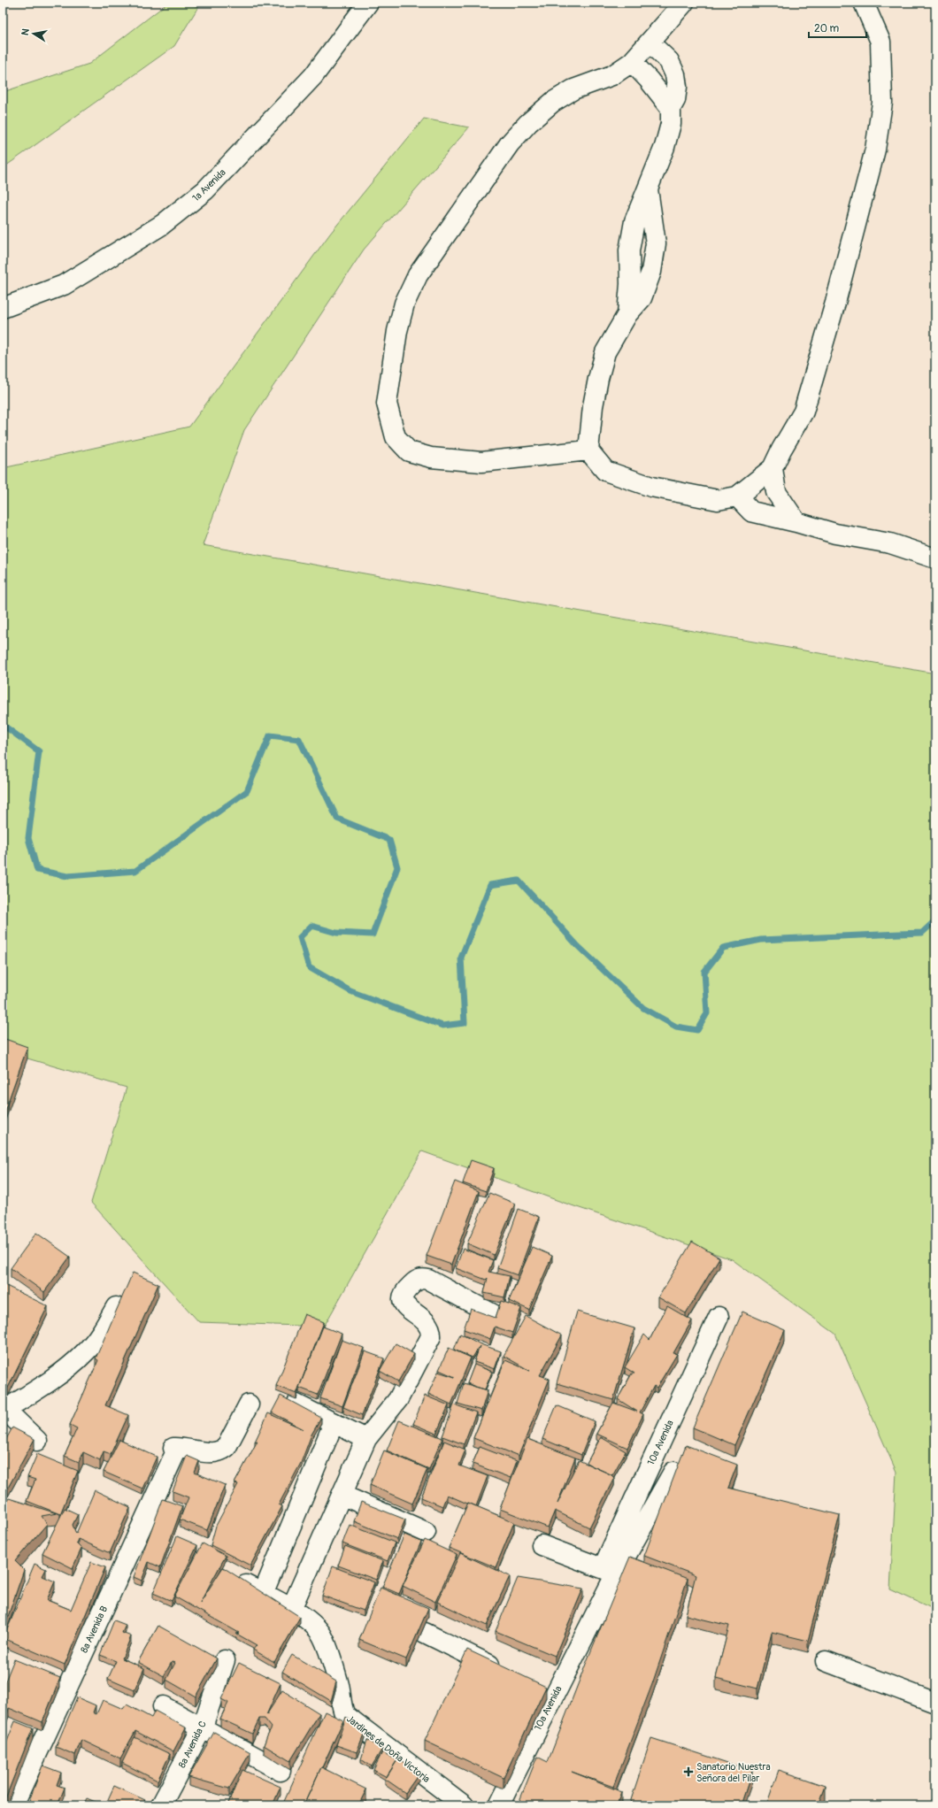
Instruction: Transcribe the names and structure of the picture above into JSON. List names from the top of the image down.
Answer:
{
  "streets": {
    "street": [
      "1a Avenida",
      "10a Avenida",
      "8a Avenida B",
      "8a Avenida C",
      "Jardines de Doña Victoria"
    ]
  },
  "places": {
    "health": ["Sanatorio Nuestra Señora del Pilar"]
  },
  "scale_bar": "20 m",
  "north": "left"
}
